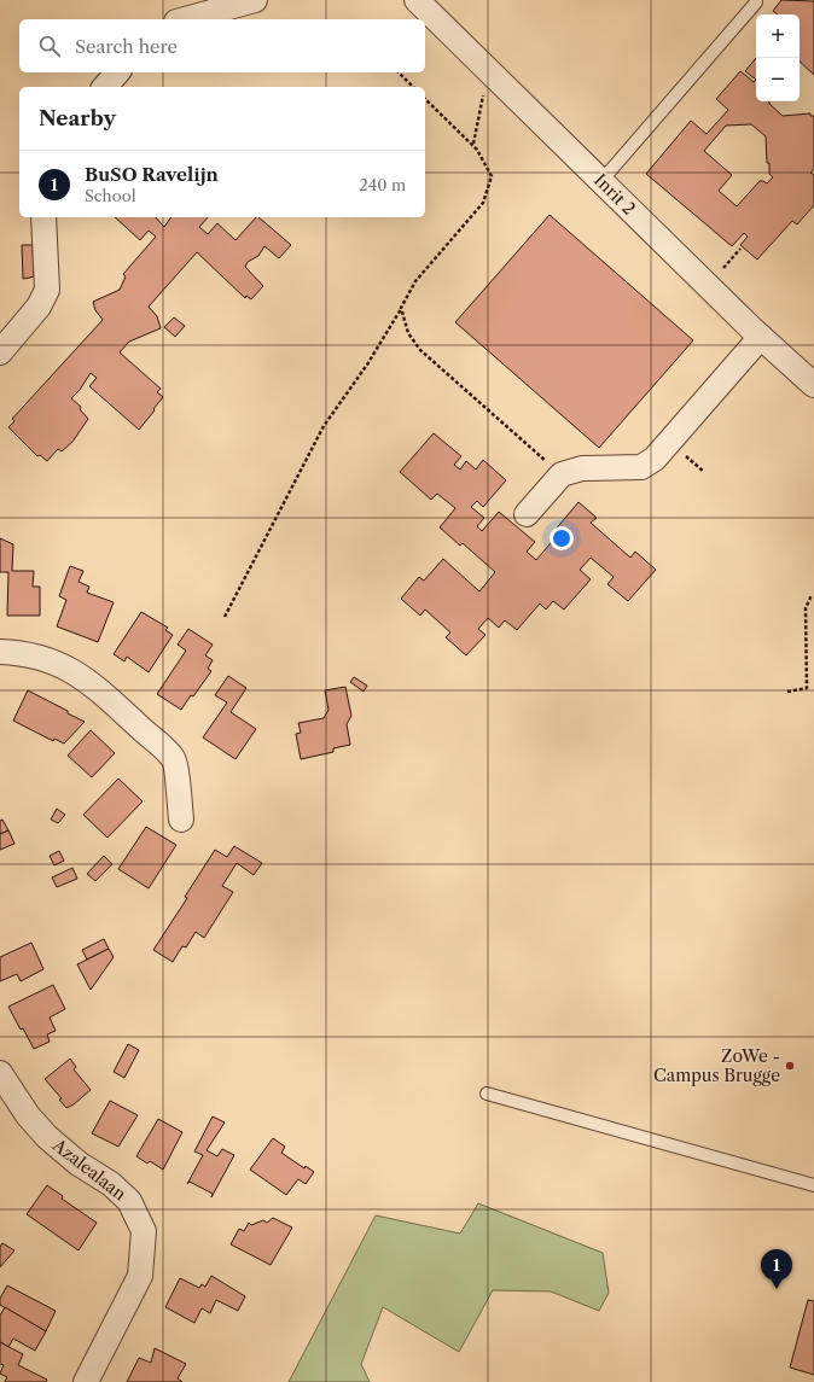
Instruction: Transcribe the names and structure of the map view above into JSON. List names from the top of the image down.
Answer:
{
  "streets": {
    "street": ["Inrit 2", "Azalealaan"]
  },
  "places": ["ZoWe - Campus Brugge"],
  "page": {
    "map_buttons": ["+", "−"],
    "search": "Search here",
    "heading": "Nearby",
    "list": [
      {
        "mark": "1",
        "name": "BuSO Ravelijn",
        "note": "School",
        "value": "240 m"
      }
    ],
    "pins": "1"
  }
}
